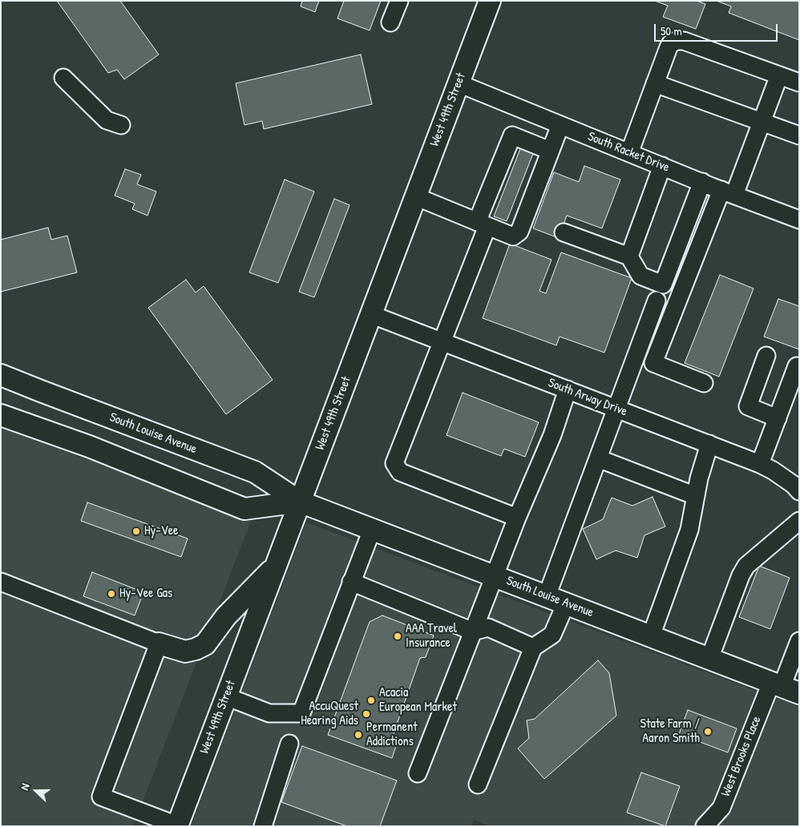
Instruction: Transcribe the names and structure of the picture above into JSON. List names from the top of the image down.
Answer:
{
  "streets": {
    "main road": ["West 49th Street", "South Louise Avenue"],
    "street": ["South Racket Drive", "South Arway Drive", "West Brooks Place"]
  },
  "crossings": [
    ["West 49th Street", "South Racket Drive"],
    ["West 49th Street", "South Arway Drive"],
    ["West 49th Street", "South Louise Avenue"],
    ["South Louise Avenue", "West Brooks Place"]
  ],
  "places": [
    "Hy-Vee",
    "Hy-Vee Gas",
    "AAA Travel Insurance",
    "Acacia European Market",
    "AccuQuest Hearing Aids",
    "State Farm / Aaron Smith",
    "Permanent Addictions"
  ],
  "scale_bar": "50 m",
  "north": "left"
}
